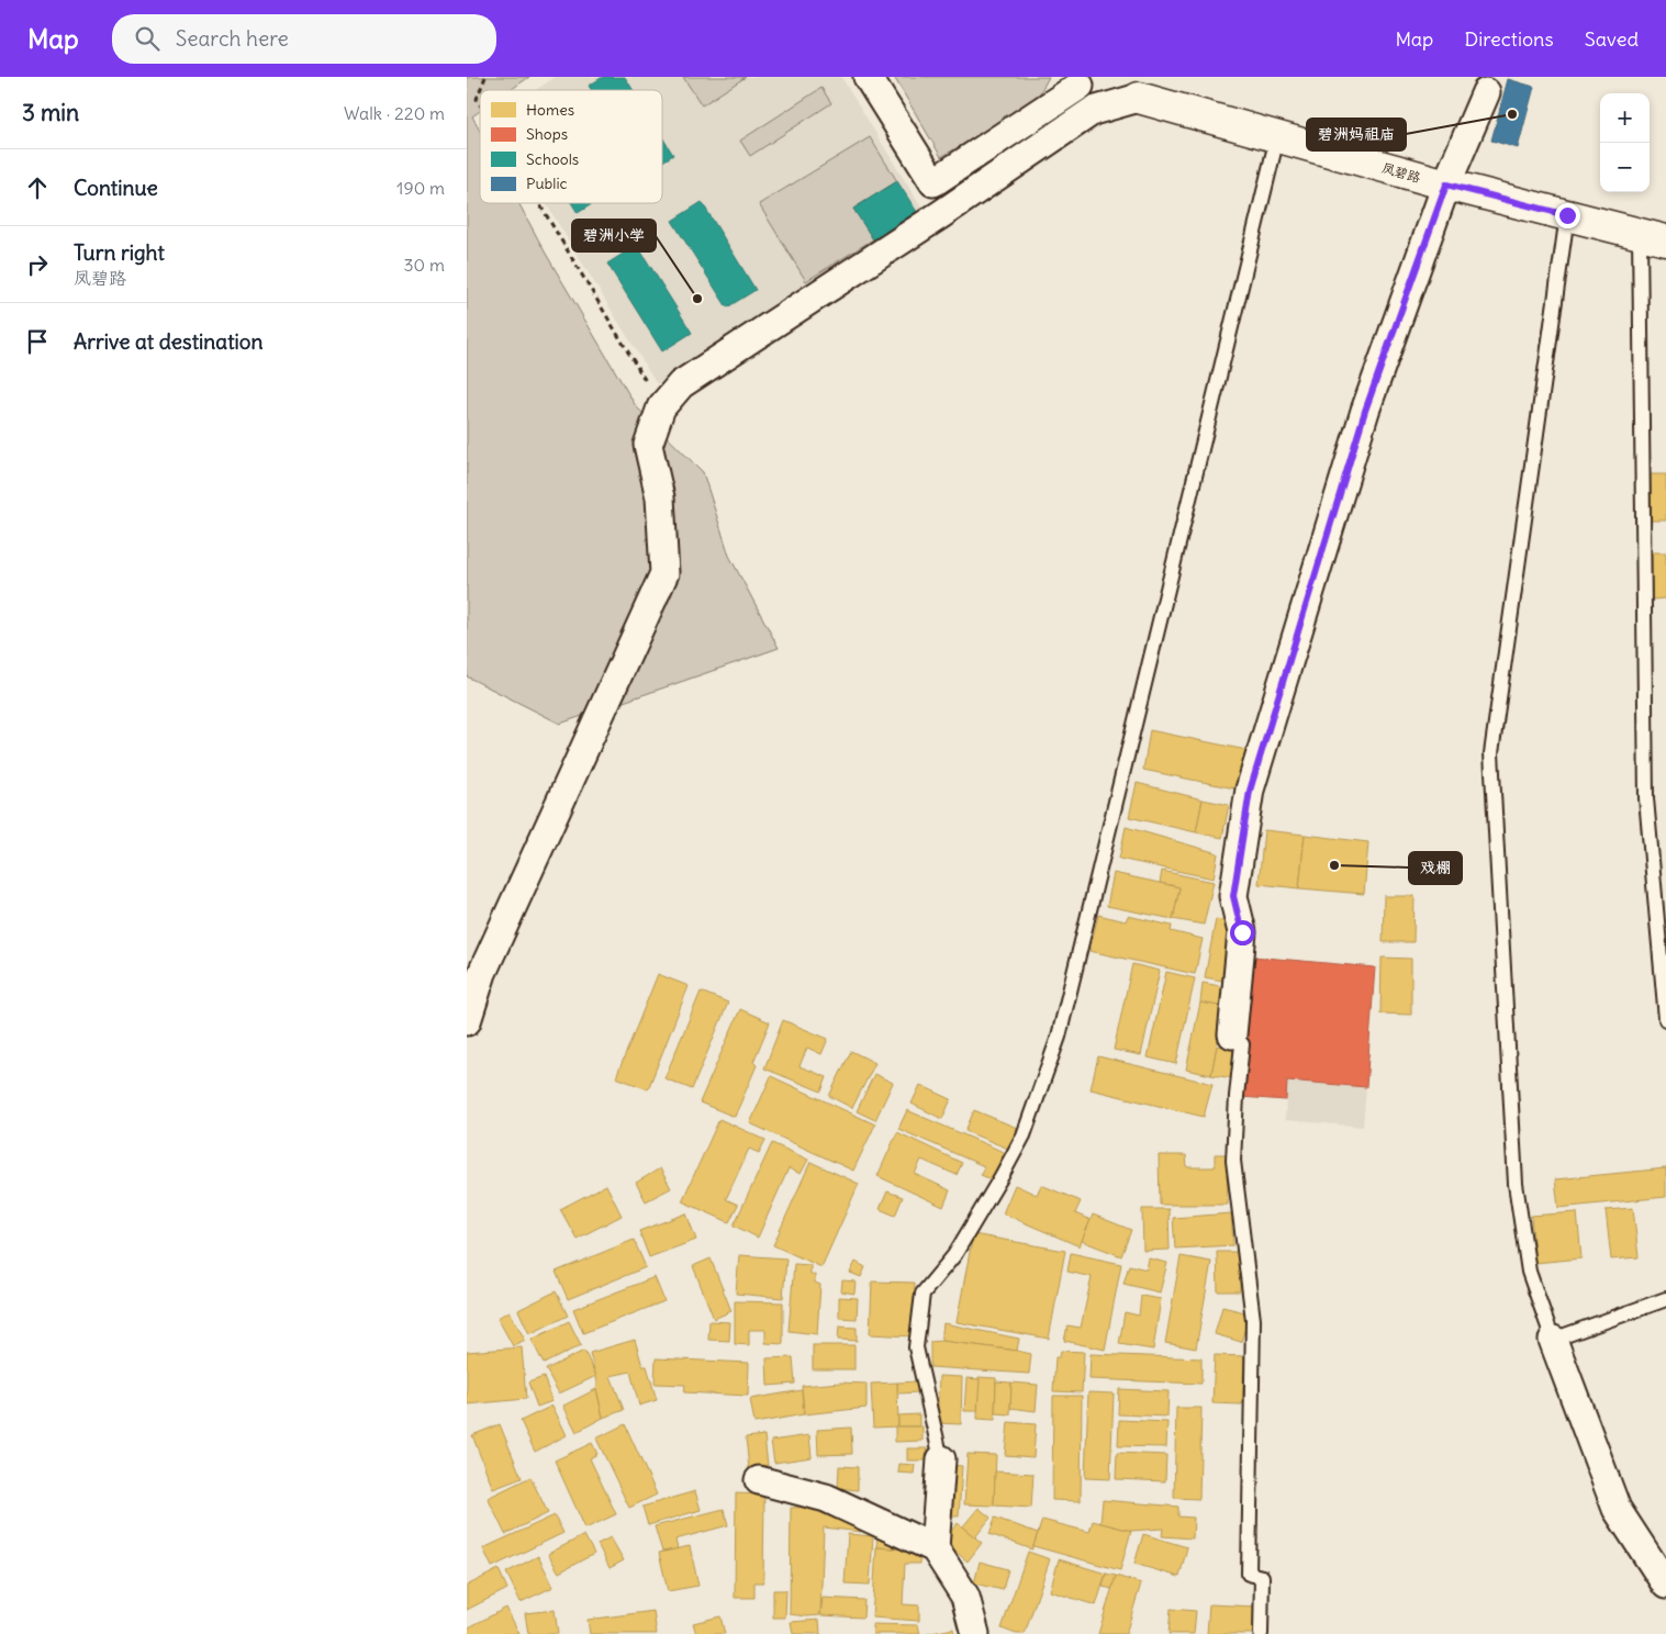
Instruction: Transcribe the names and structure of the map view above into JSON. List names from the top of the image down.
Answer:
{
  "streets": {
    "main road": ["凤碧路"]
  },
  "places": ["碧洲妈祖庙", "碧洲小学", "戏棚"],
  "legend": [
    "Homes",
    "Shops",
    "Schools",
    "Public"
  ],
  "page": {
    "header": "Map",
    "search": "Search here",
    "nav": ["Map", "Directions", "Saved"],
    "heading": ["3 min", "Walk · 220 m"],
    "map_buttons": ["+", "−"],
    "list": [
      ["Continue", "190 m"],
      ["Turn right", "凤碧路", "30 m"],
      "Arrive at destination"
    ]
  }
}
